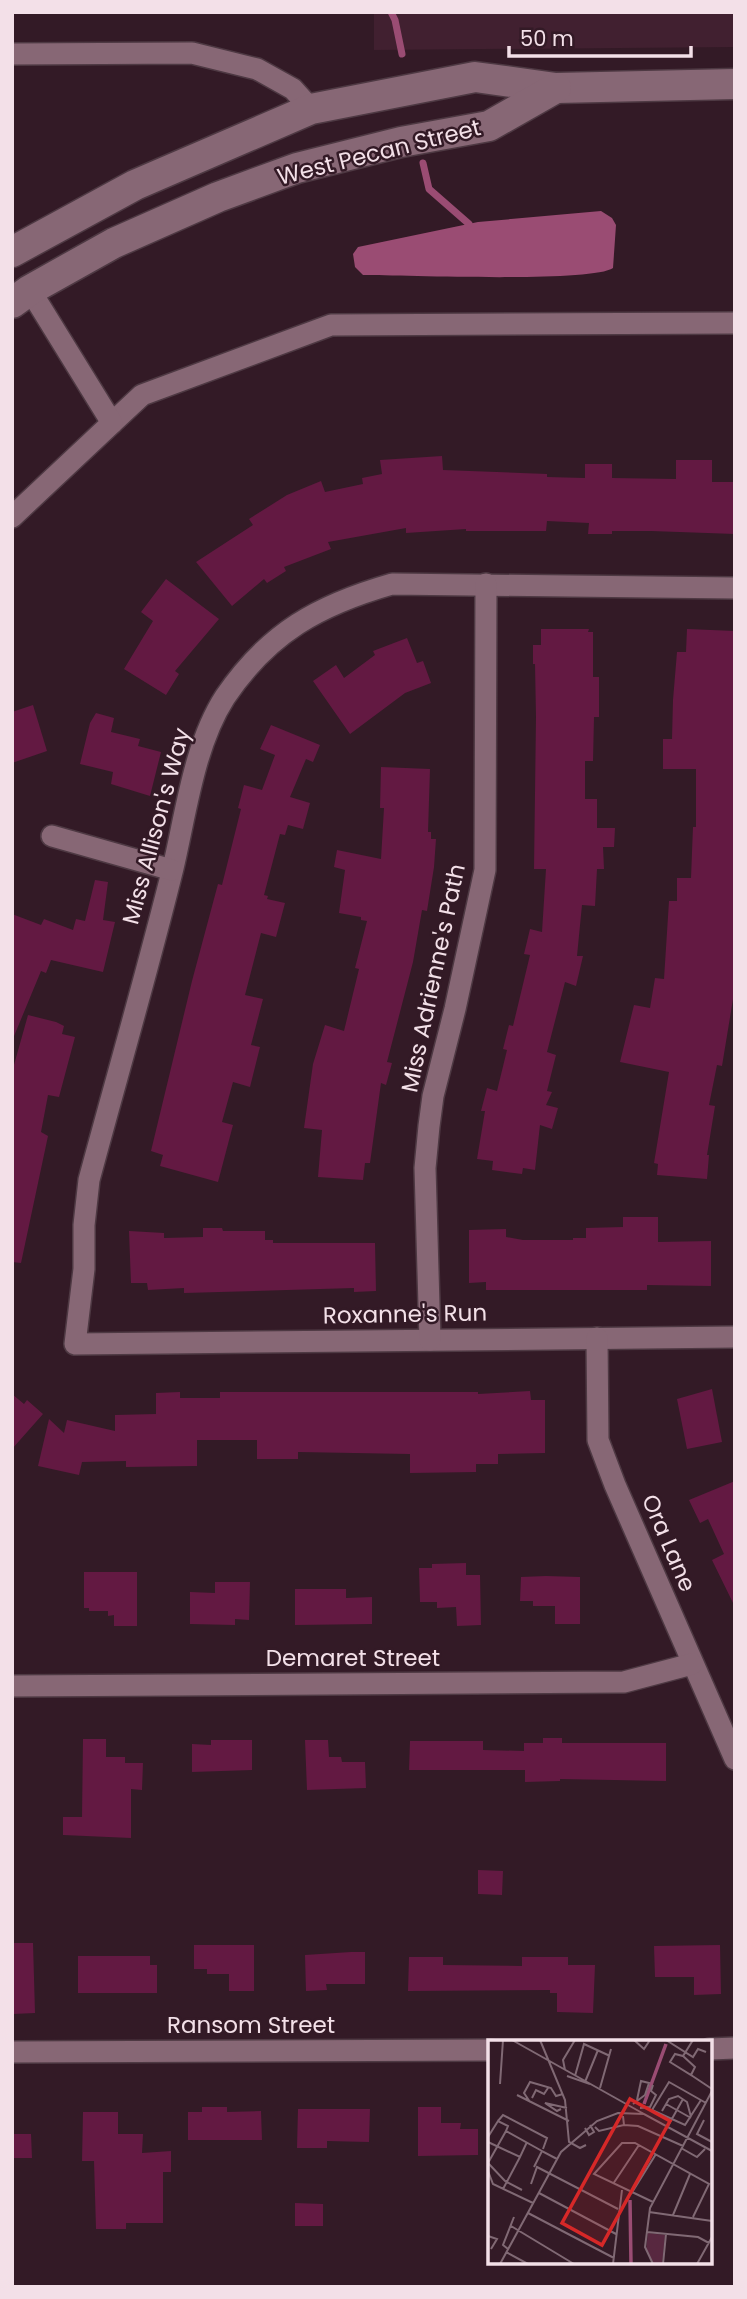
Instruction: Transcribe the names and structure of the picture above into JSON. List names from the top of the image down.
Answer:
{
  "streets": {
    "main road": ["West Pecan Street"],
    "street": [
      "Miss Allison's Way",
      "Miss Adrienne's Path",
      "Roxanne's Run",
      "Ora Lane",
      "Demaret Street",
      "Ransom Street"
    ]
  },
  "crossings": [
    ["Miss Allison's Way", "Miss Adrienne's Path"],
    ["Miss Allison's Way", "Roxanne's Run"],
    ["Miss Adrienne's Path", "Roxanne's Run"],
    ["Roxanne's Run", "Ora Lane"],
    ["Ora Lane", "Demaret Street"]
  ],
  "scale_bar": "50 m"
}
